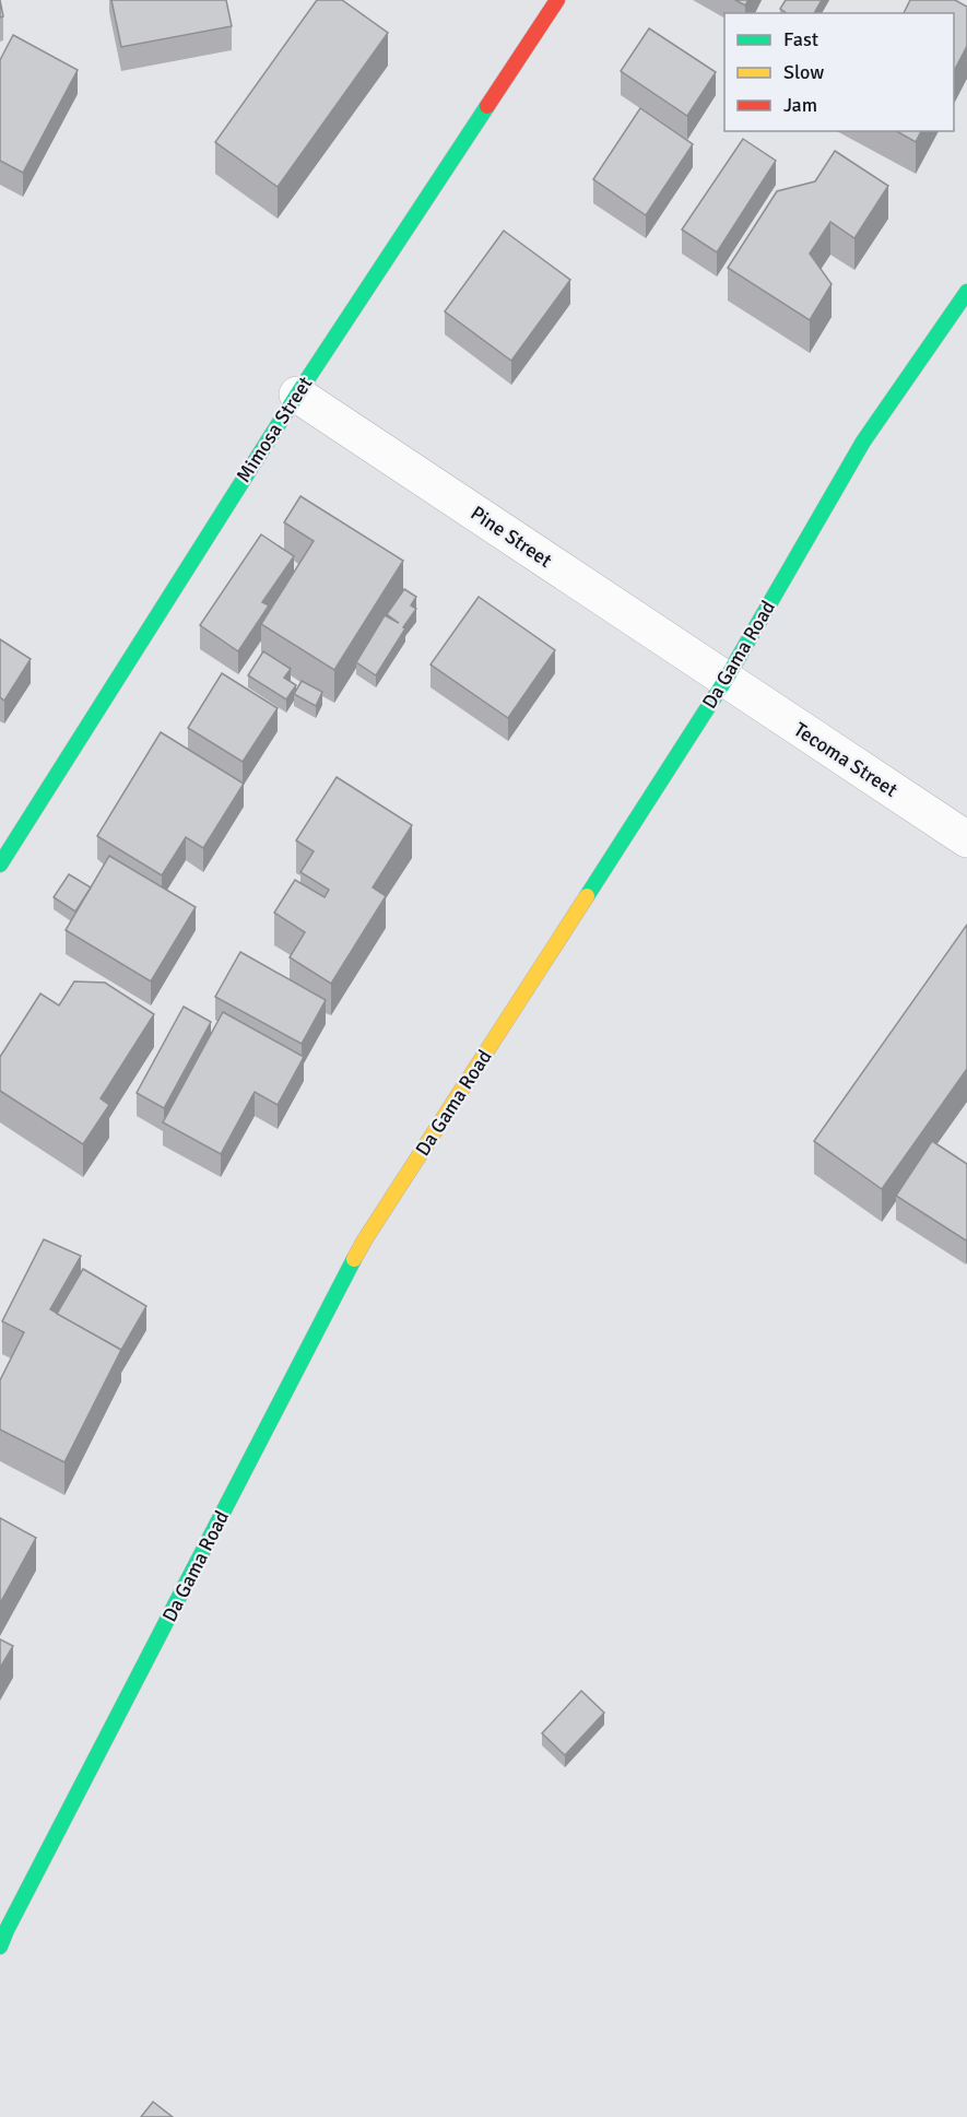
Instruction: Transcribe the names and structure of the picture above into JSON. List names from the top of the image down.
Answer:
{
  "streets": {
    "street": [
      "Mimosa Street",
      "Pine Street",
      "Da Gama Road",
      "Tecoma Street"
    ]
  },
  "crossings": [
    ["Mimosa Street", "Pine Street"],
    ["Pine Street", "Da Gama Road"],
    ["Pine Street", "Tecoma Street"],
    ["Da Gama Road", "Tecoma Street"]
  ],
  "legend": ["Fast", "Slow", "Jam"]
}
